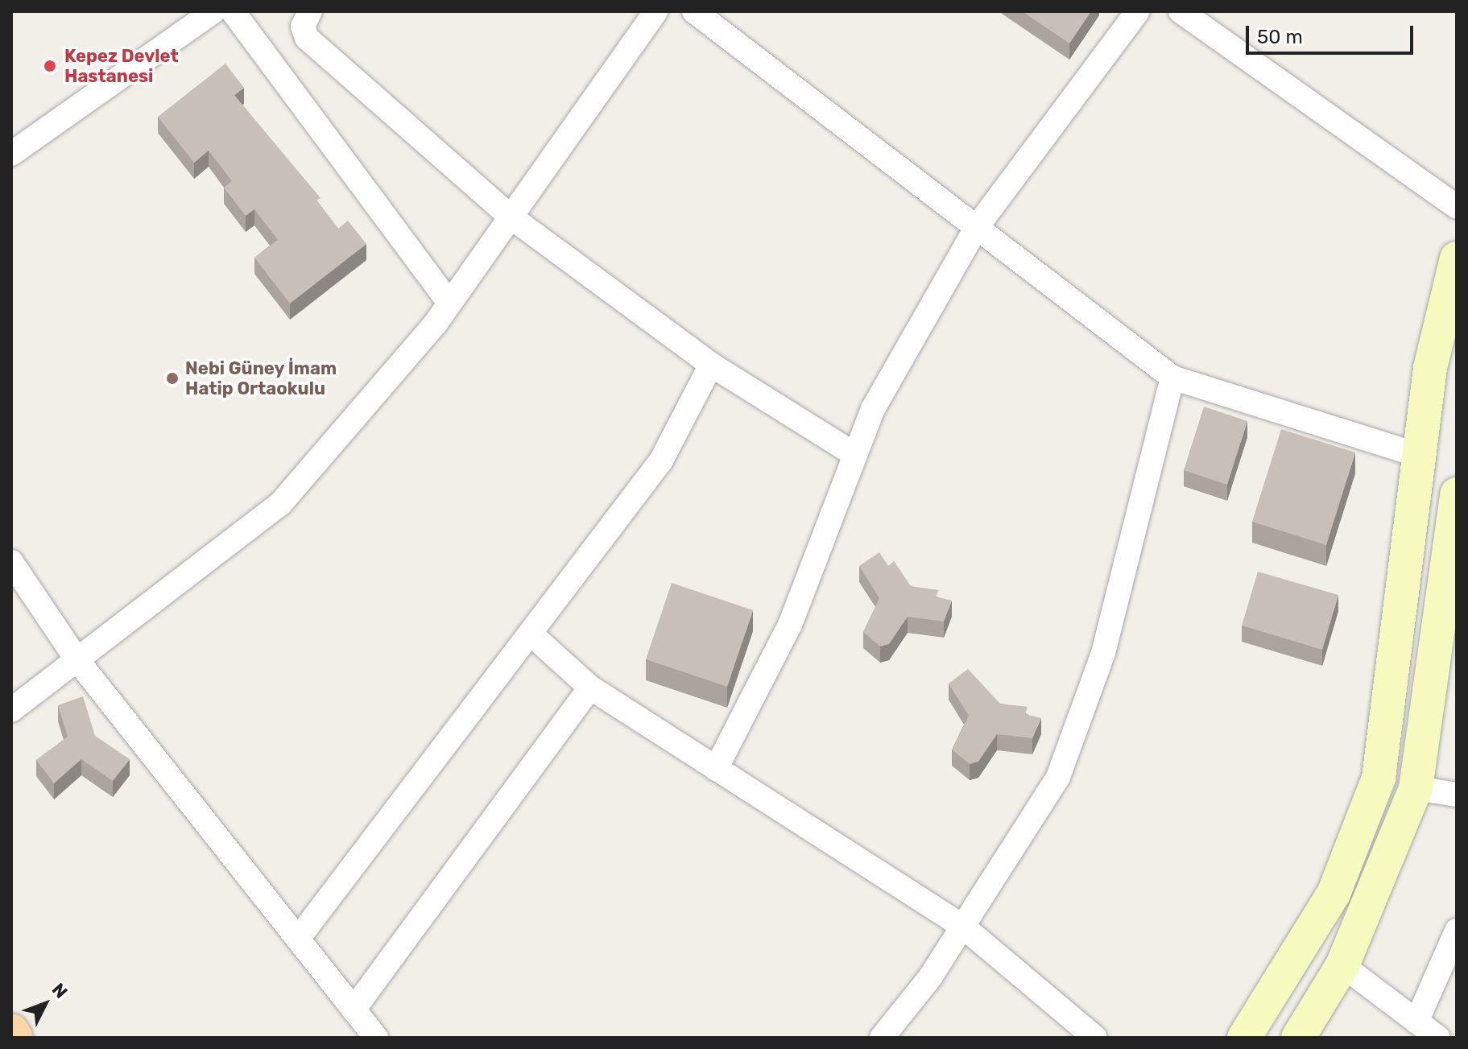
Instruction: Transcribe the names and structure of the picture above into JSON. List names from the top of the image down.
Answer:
{
  "places": ["Kepez Devlet Hastanesi", "Nebi Güney İmam Hatip Ortaokulu"],
  "scale_bar": "50 m",
  "north": "top right"
}
